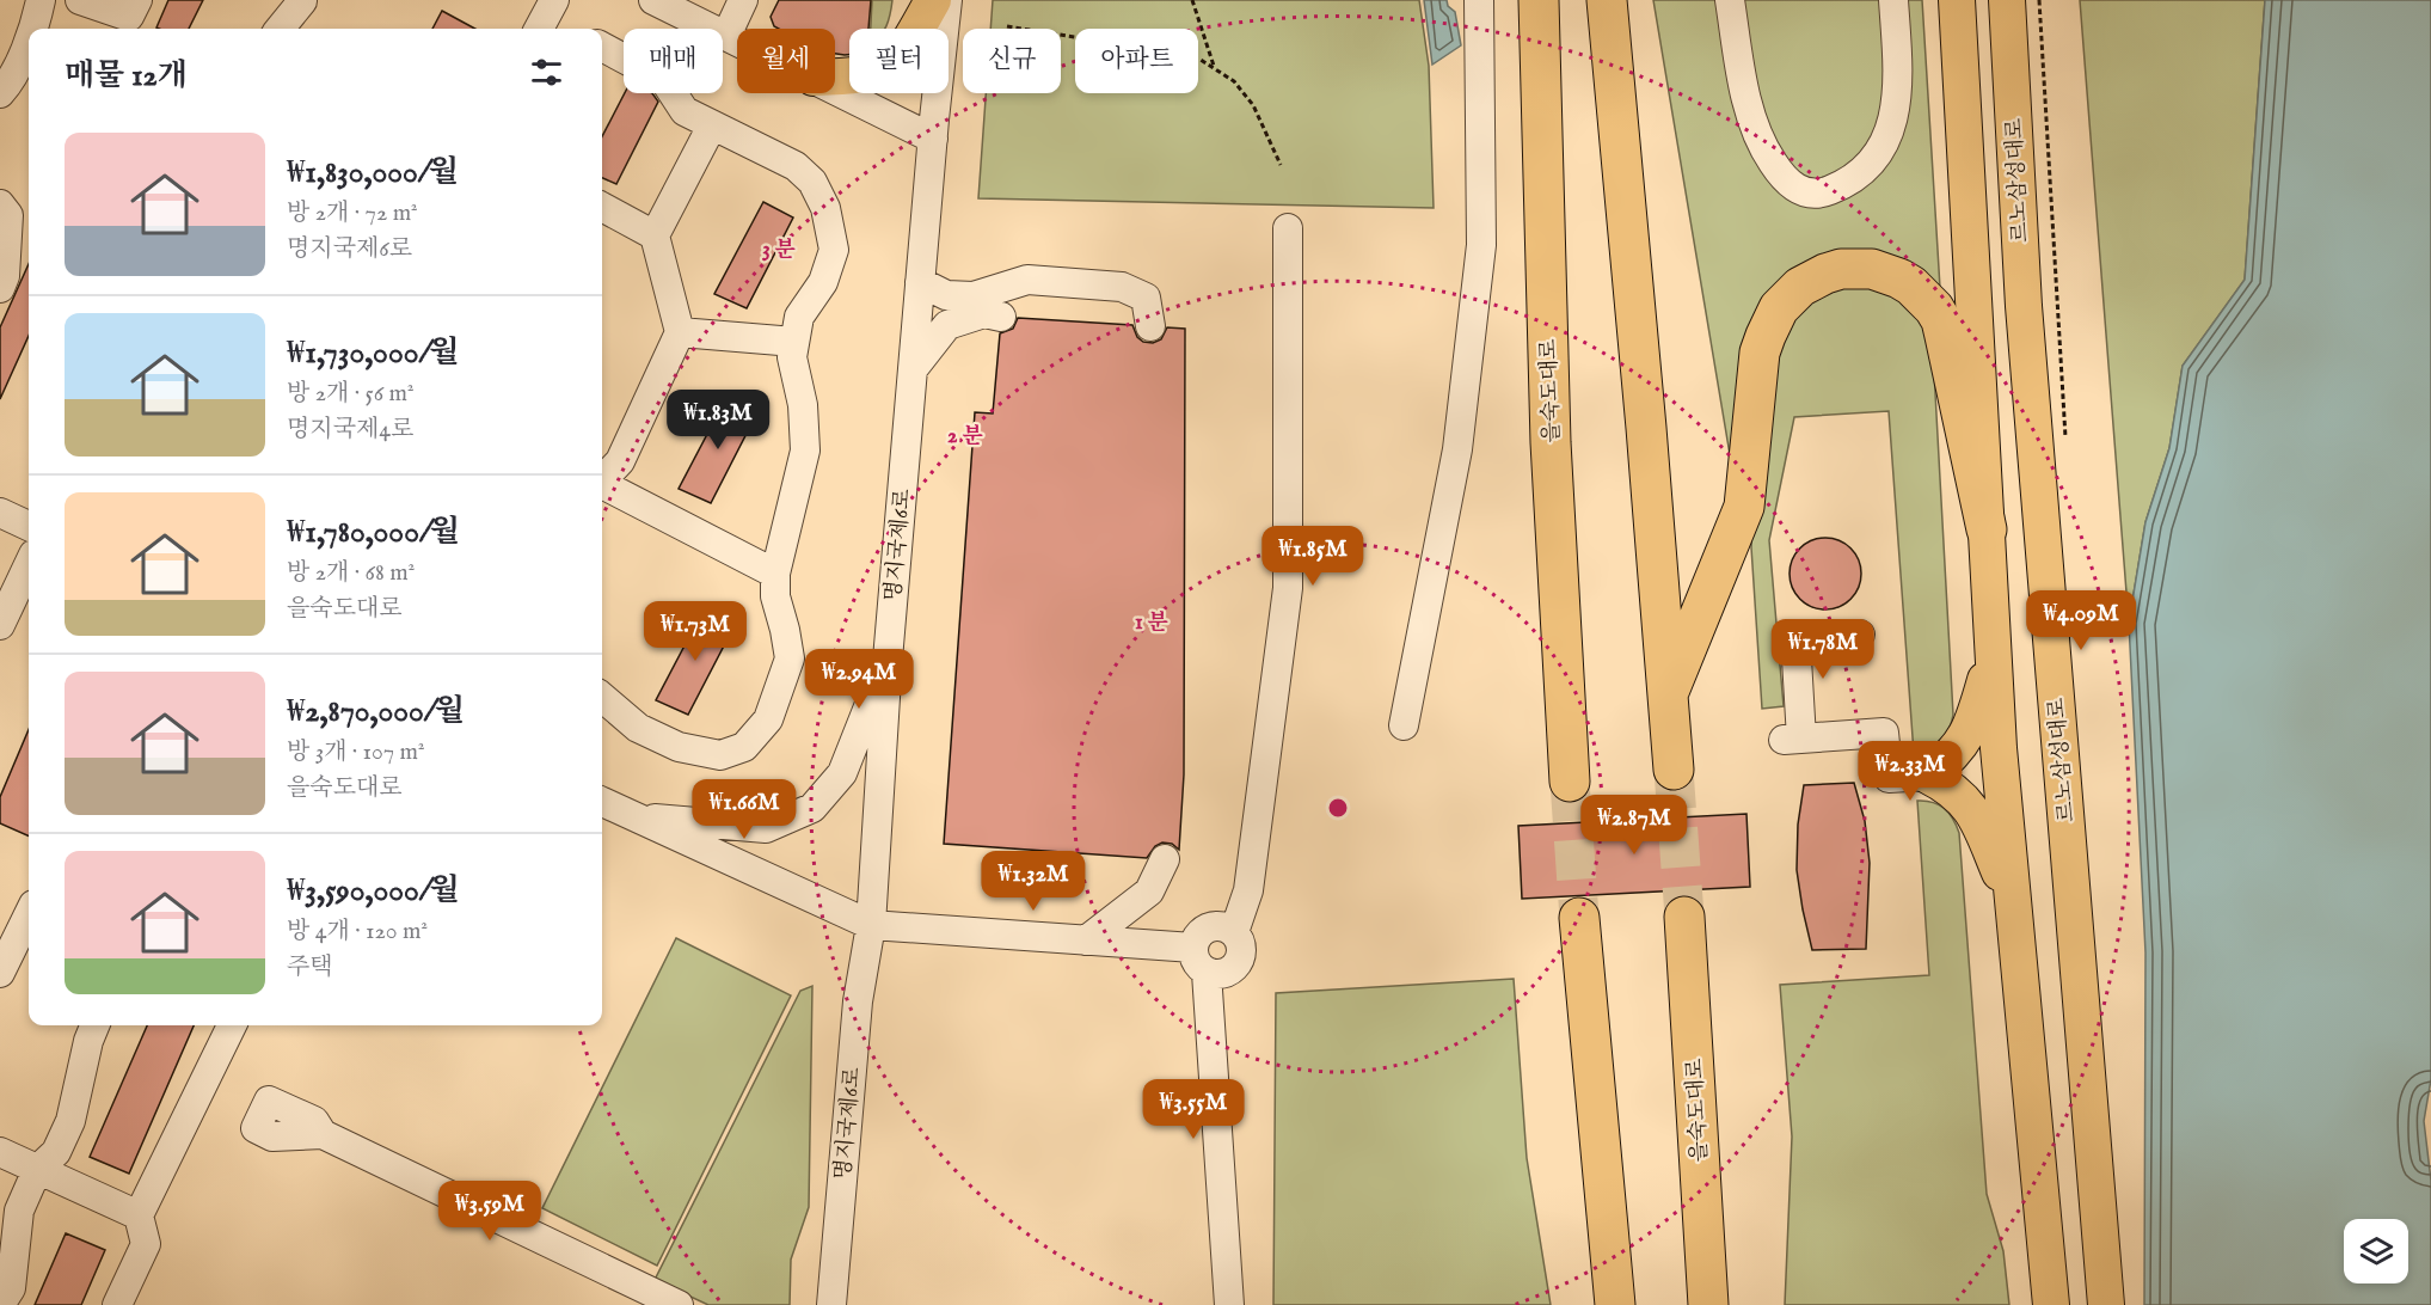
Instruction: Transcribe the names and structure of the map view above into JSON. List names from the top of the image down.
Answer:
{
  "streets": {
    "highway": ["을숙도대로"],
    "main road": ["르노삼성대로"],
    "street": ["명지국제6로"]
  },
  "page": {
    "chip": [
      "매매",
      "월세",
      "필터",
      "신규",
      "아파트"
    ],
    "heading": "매물 12개",
    "list": [
      {
        "name": "₩1,830,000/월",
        "note": "방 2개 · 72 m² · 명지국제6로"
      },
      {
        "name": "₩1,730,000/월",
        "note": "방 2개 · 56 m² · 명지국제4로"
      },
      {
        "name": "₩1,780,000/월",
        "note": "방 2개 · 68 m² · 을숙도대로"
      },
      {
        "name": "₩2,870,000/월",
        "note": "방 3개 · 107 m² · 을숙도대로"
      },
      {
        "name": "₩3,590,000/월",
        "note": "방 4개 · 120 m² · 주택"
      }
    ],
    "price": [
      "₩1.83M",
      "₩1.85M",
      "₩4.09M",
      "₩1.73M",
      "₩1.78M",
      "₩2.94M",
      "₩2.33M",
      "₩1.66M",
      "₩2.87M",
      "₩1.32M",
      "₩3.55M",
      "₩3.59M"
    ]
  },
  "rings": ["3 분", "2 분", "1 분"]
}
